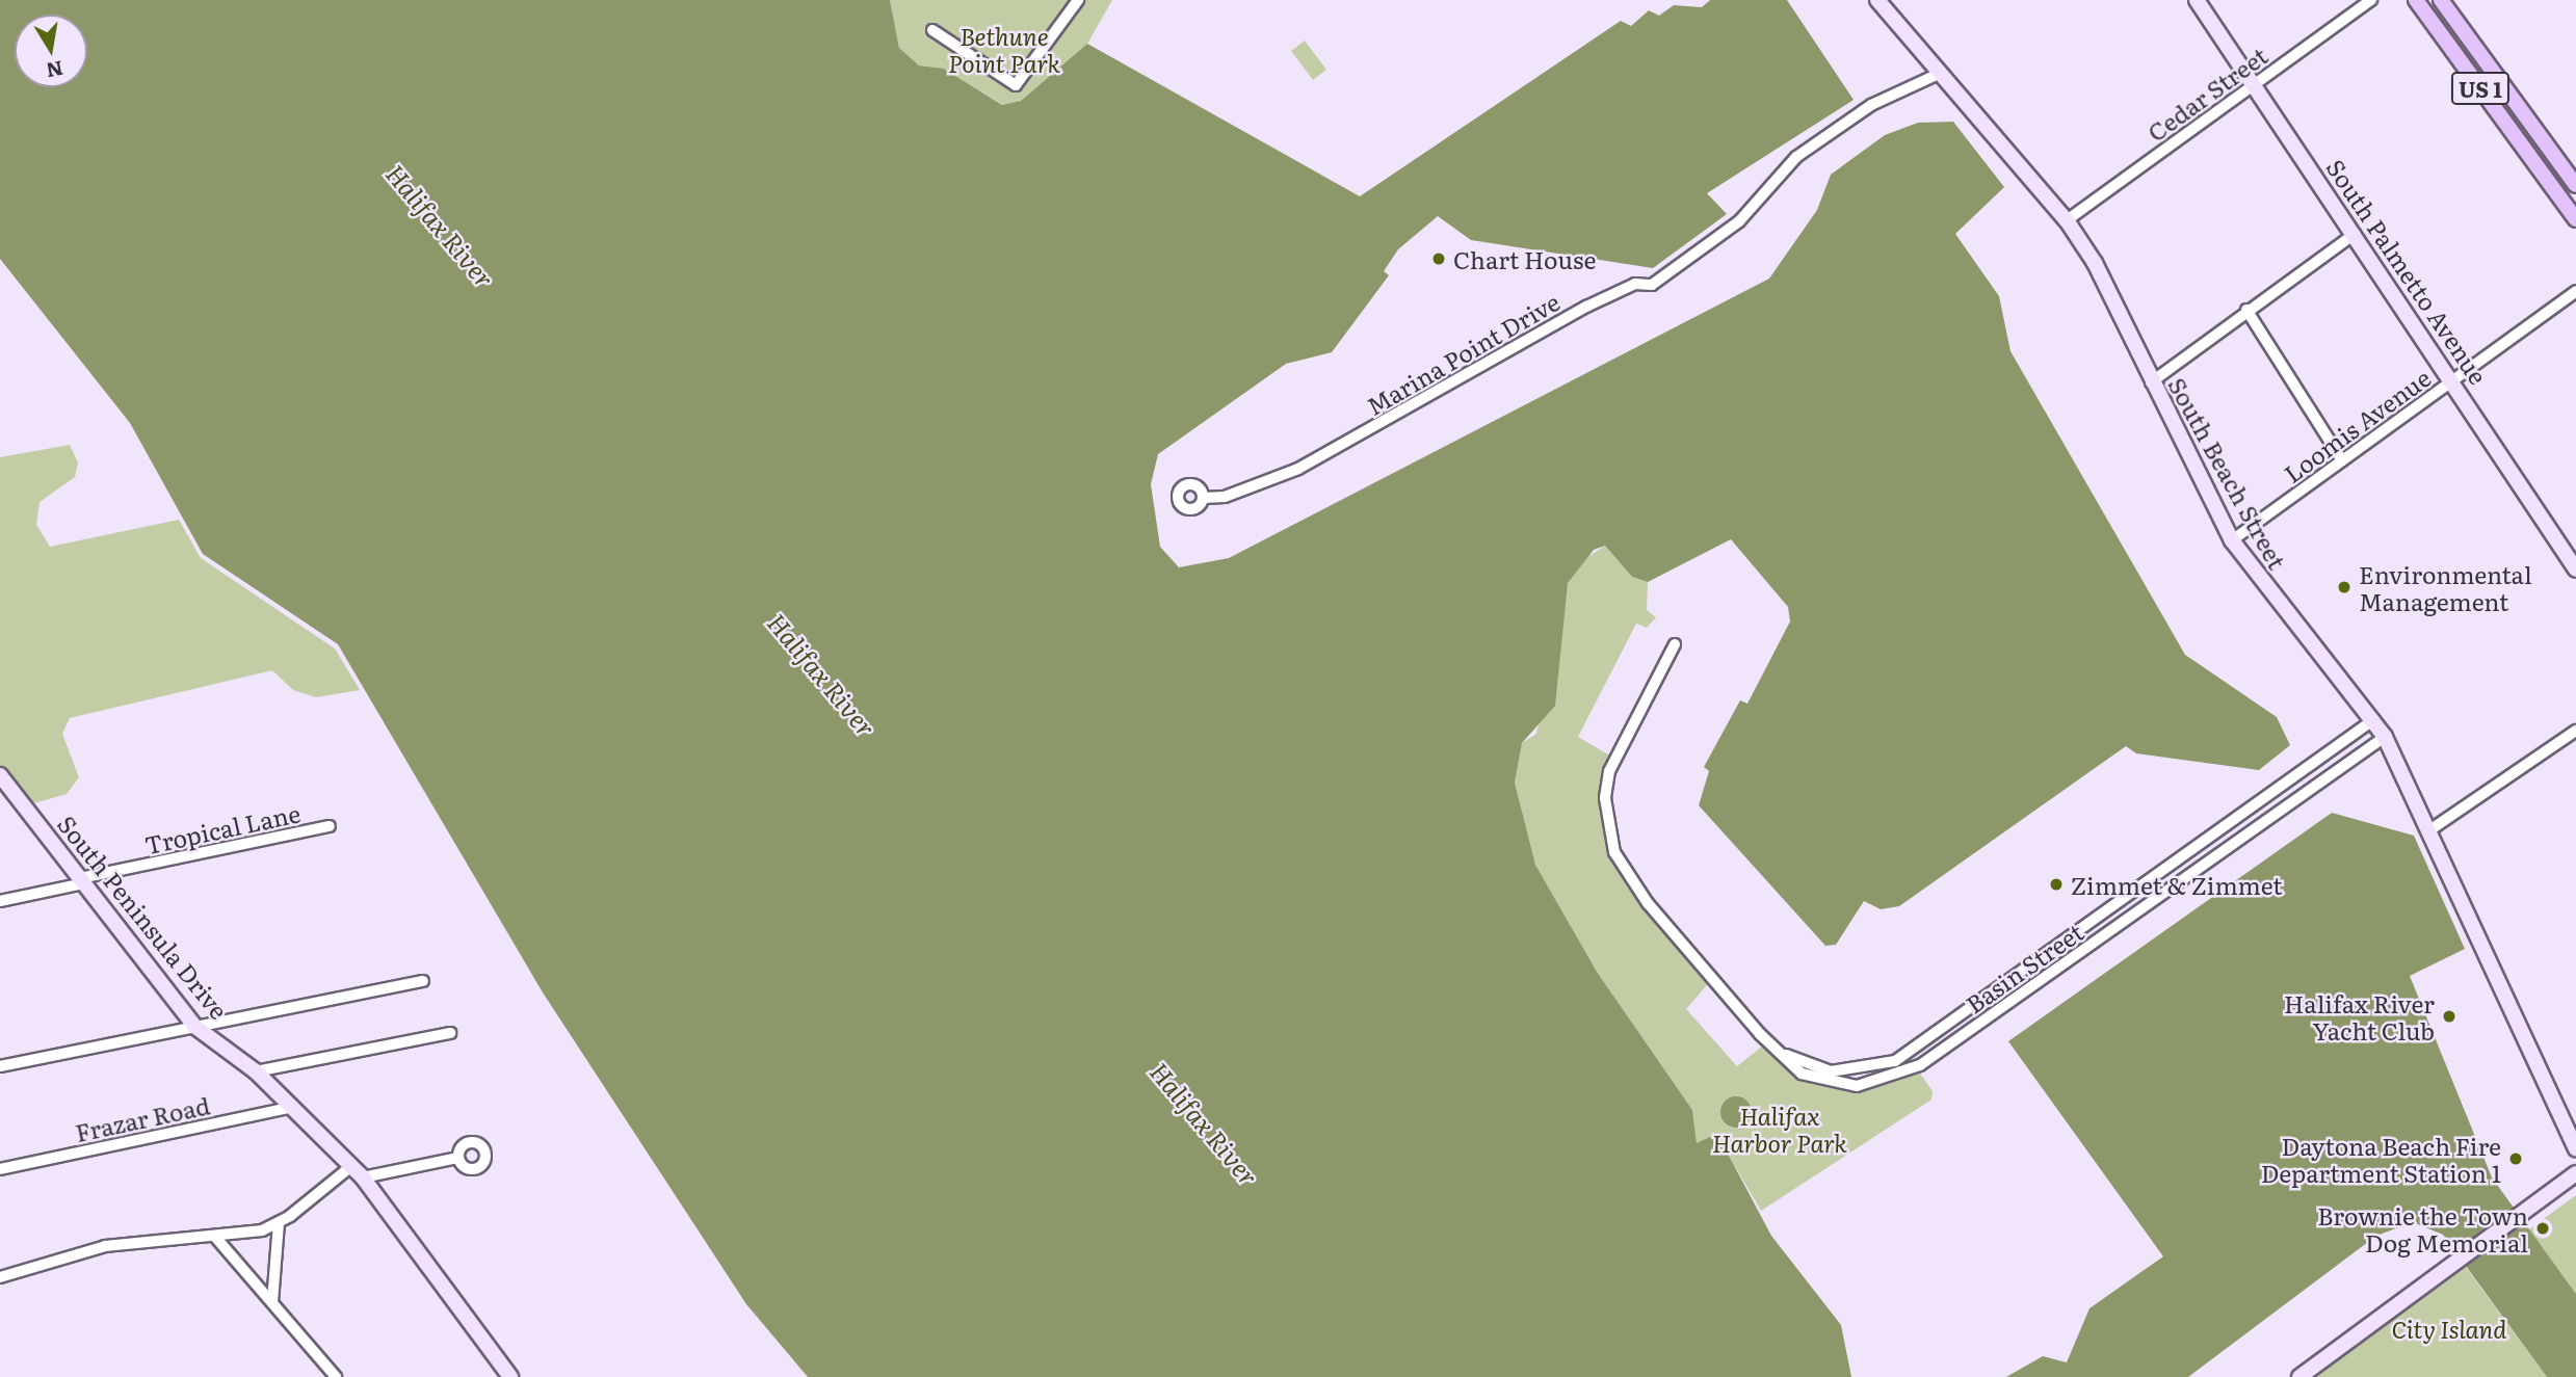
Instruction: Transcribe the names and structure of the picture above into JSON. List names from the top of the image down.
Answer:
{
  "streets": {
    "main road": ["US 1"],
    "street": [
      "Cedar Street",
      "South Palmetto Avenue",
      "Marina Point Drive",
      "Loomis Avenue",
      "South Beach Street",
      "Tropical Lane",
      "South Peninsula Drive",
      "Basin Street",
      "Frazar Road"
    ]
  },
  "crossings": [
    ["Cedar Street", "South Palmetto Avenue"],
    ["Cedar Street", "South Beach Street"],
    ["South Palmetto Avenue", "Loomis Avenue"],
    ["Marina Point Drive", "South Beach Street"],
    ["Loomis Avenue", "South Beach Street"],
    ["South Beach Street", "Basin Street"],
    ["Tropical Lane", "South Peninsula Drive"],
    ["South Peninsula Drive", "Frazar Road"]
  ],
  "water": ["Halifax River"],
  "parks": ["Bethune Point Park", "Halifax Harbor Park", "City Island"],
  "places": [
    "Chart House",
    "Environmental Management",
    "Zimmet & Zimmet",
    "Halifax River Yacht Club",
    "Daytona Beach Fire Department Station 1",
    "Brownie the Town Dog Memorial"
  ],
  "north": "bottom"
}
